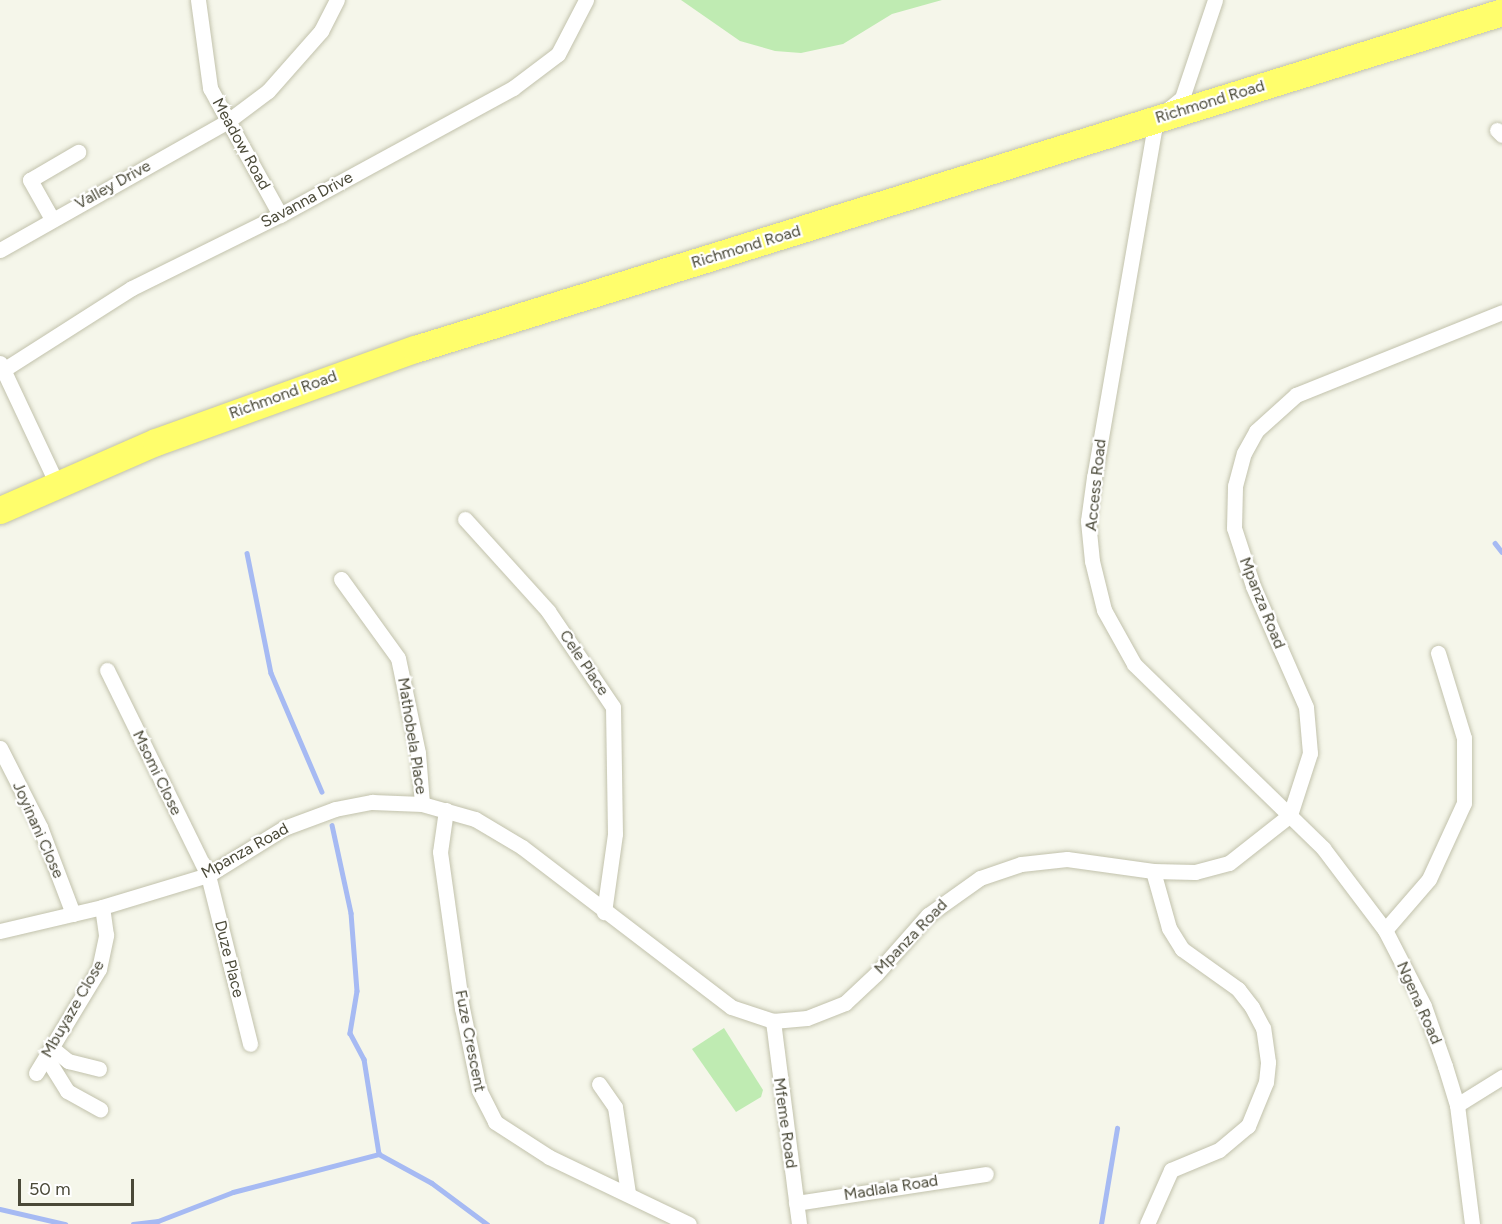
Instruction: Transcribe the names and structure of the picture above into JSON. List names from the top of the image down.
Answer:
{
  "streets": {
    "highway": ["Richmond Road"],
    "street": [
      "Meadow Road",
      "Valley Drive",
      "Savanna Drive",
      "Access Road",
      "Mpanza Road",
      "Cele Place",
      "Mathobela Place",
      "Msomi Close",
      "Joyinani Close",
      "Duze Place",
      "Ngena Road",
      "Mbuyaze Close",
      "Fuze Crescent",
      "Mfeme Road",
      "Madlala Road"
    ]
  },
  "crossings": [
    ["Richmond Road", "Access Road"],
    ["Meadow Road", "Valley Drive"],
    ["Meadow Road", "Savanna Drive"],
    ["Access Road", "Mpanza Road"],
    ["Access Road", "Ngena Road"],
    ["Mpanza Road", "Cele Place"],
    ["Mpanza Road", "Mathobela Place"],
    ["Mpanza Road", "Msomi Close"],
    ["Mpanza Road", "Joyinani Close"],
    ["Mpanza Road", "Duze Place"],
    ["Mpanza Road", "Ngena Road"],
    ["Mpanza Road", "Mbuyaze Close"],
    ["Mpanza Road", "Fuze Crescent"],
    ["Mpanza Road", "Mfeme Road"],
    ["Msomi Close", "Duze Place"],
    ["Mfeme Road", "Madlala Road"]
  ],
  "scale_bar": "50 m"
}
